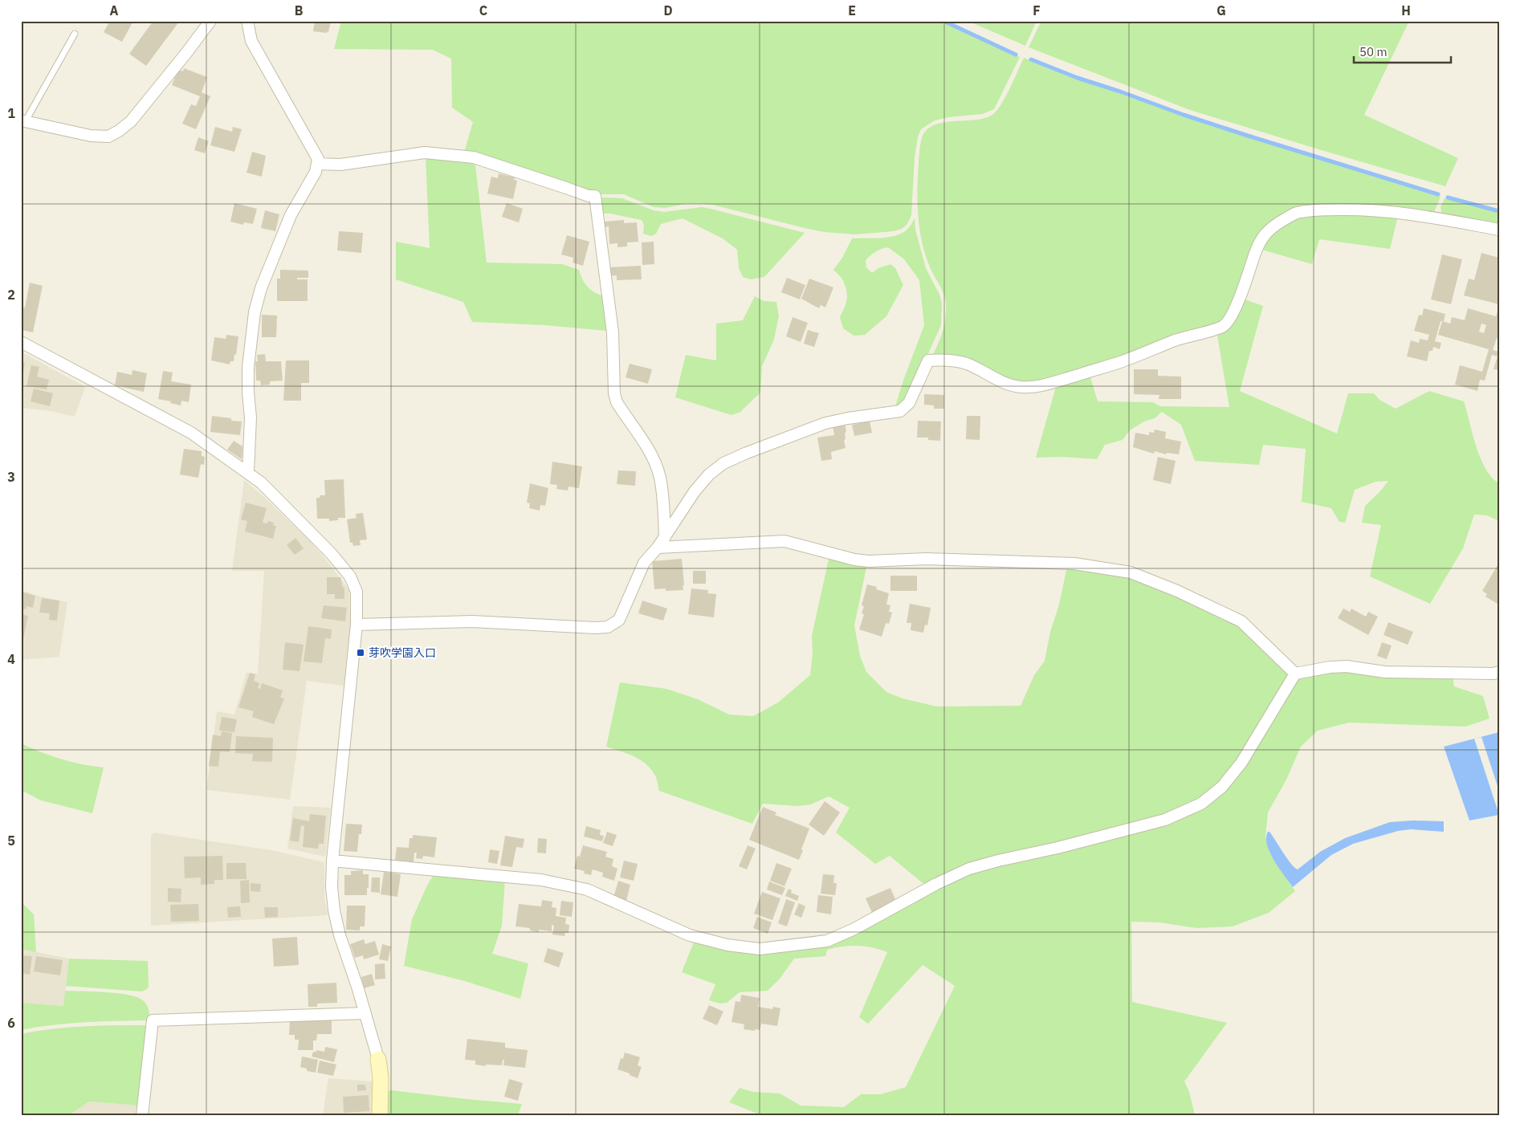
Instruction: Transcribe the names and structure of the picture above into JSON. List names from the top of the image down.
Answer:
{
  "places": {
    "transit": ["芽吹学園入口"]
  },
  "scale_bar": "50 m",
  "grid": {
    "columns": [
      "A",
      "B",
      "C",
      "D",
      "E",
      "F",
      "G",
      "H"
    ],
    "rows": [
      "1",
      "2",
      "3",
      "4",
      "5",
      "6"
    ]
  }
}
